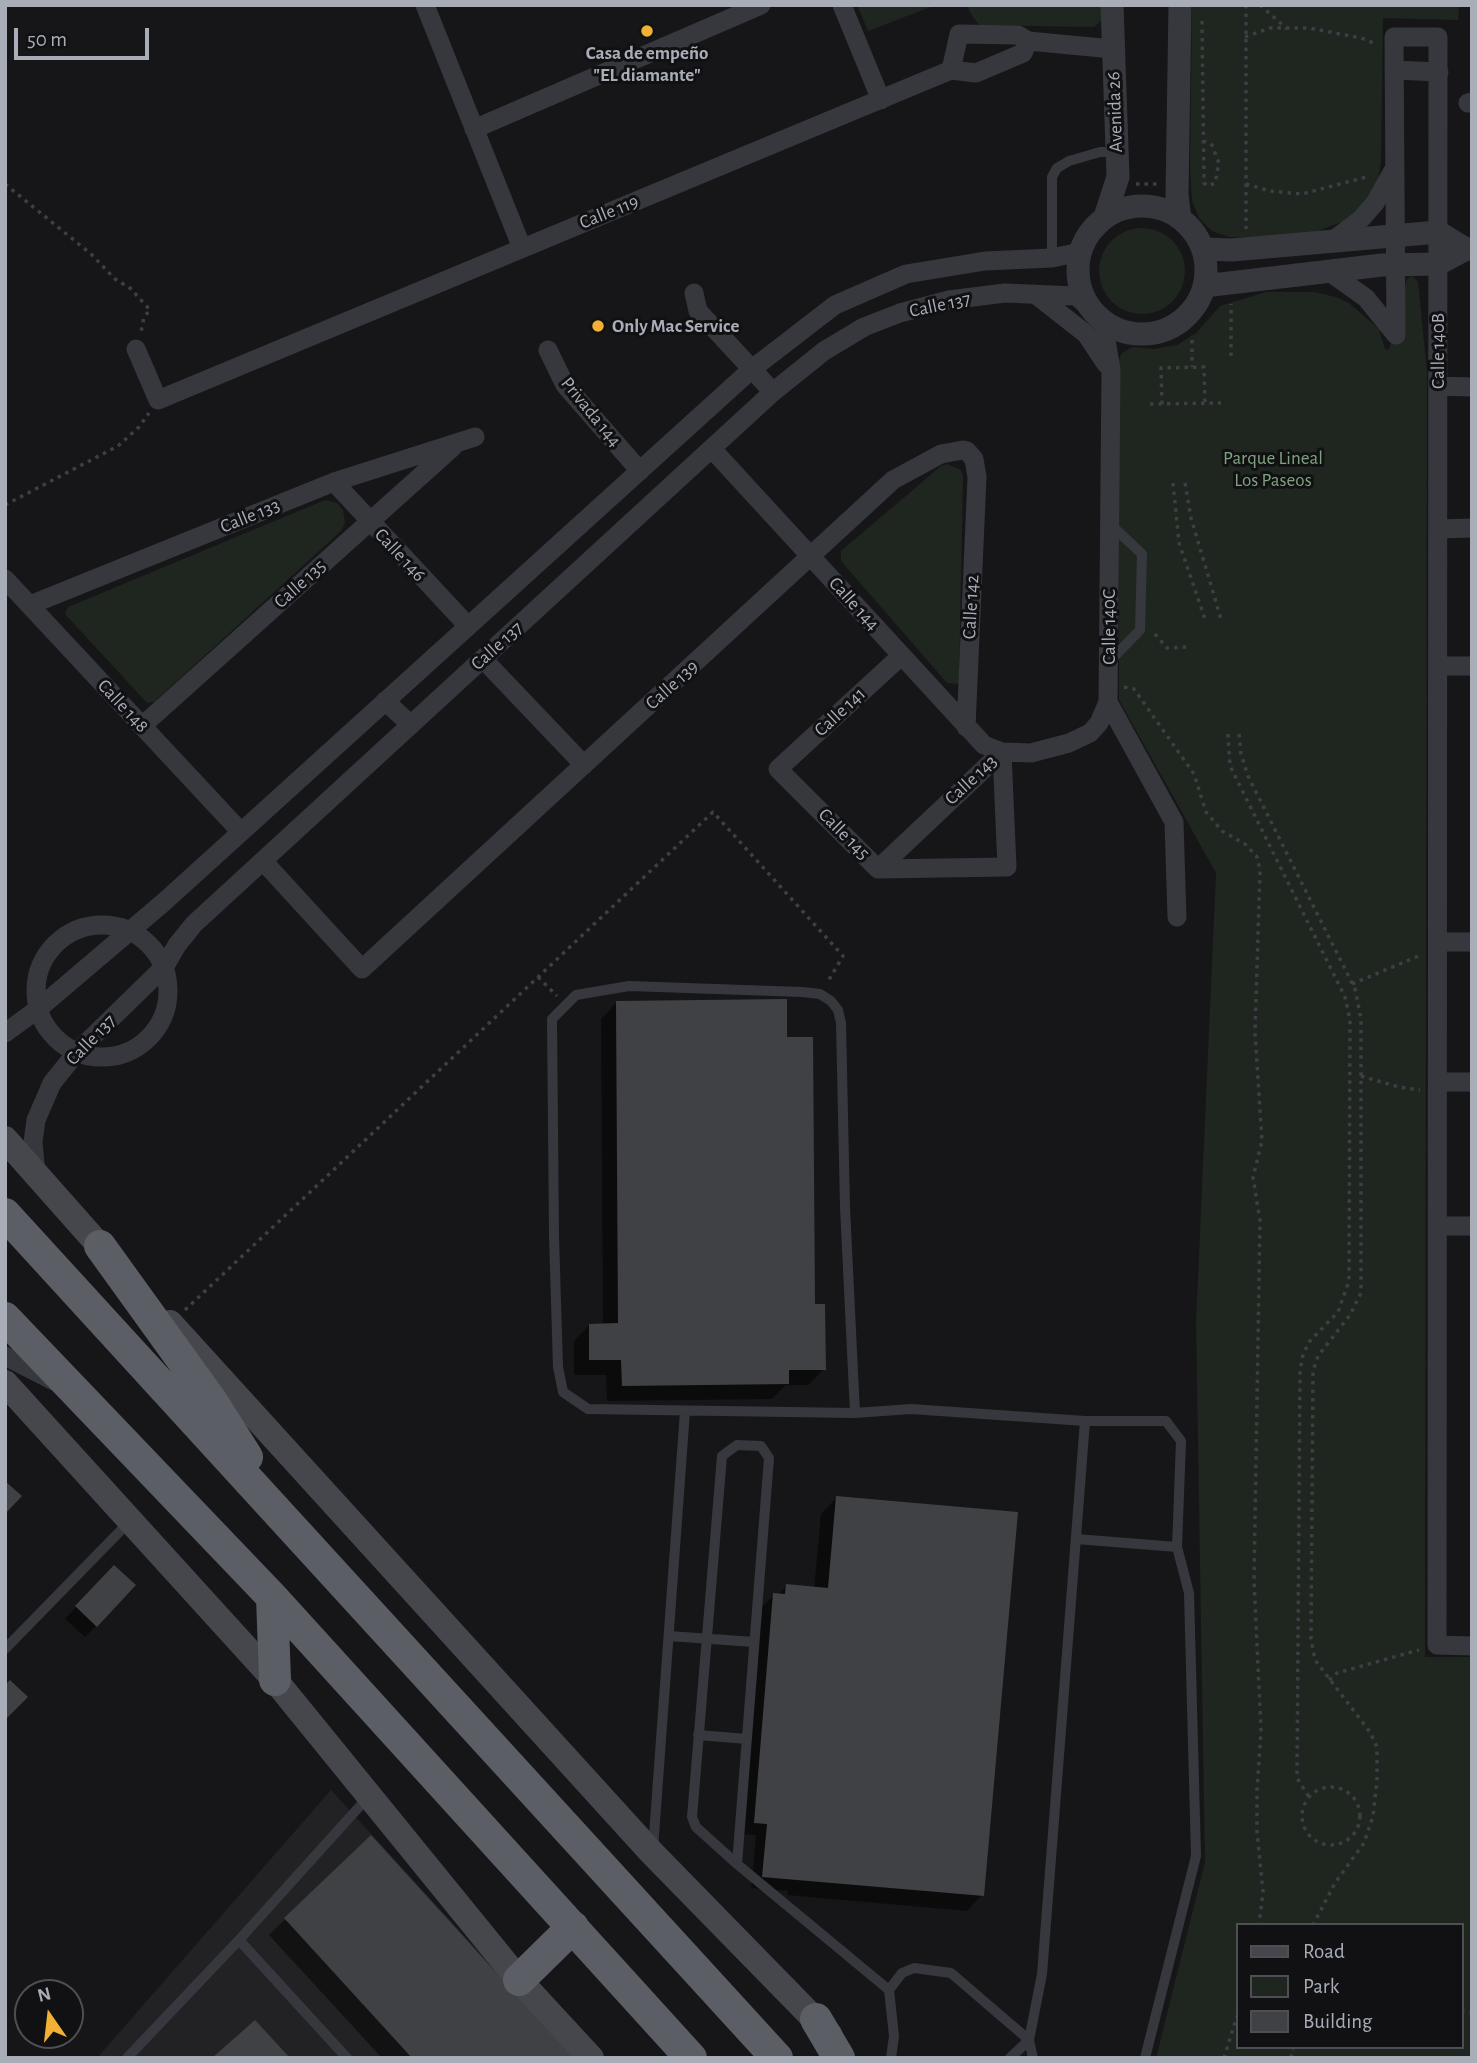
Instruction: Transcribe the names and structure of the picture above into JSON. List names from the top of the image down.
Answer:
{
  "streets": {
    "street": [
      "Avenida 26",
      "Calle 119",
      "Calle 137",
      "Calle 140B",
      "Privada 144",
      "Calle 133",
      "Calle 146",
      "Calle 135",
      "Calle 144",
      "Calle 142",
      "Calle 140C",
      "Calle 139",
      "Calle 148",
      "Calle 141",
      "Calle 143",
      "Calle 145"
    ]
  },
  "crossings": [
    ["Avenida 26", "Calle 137"],
    ["Avenida 26", "Calle 140C"],
    ["Calle 137", "Privada 144"],
    ["Calle 137", "Calle 146"],
    ["Calle 137", "Calle 144"],
    ["Calle 137", "Calle 140C"],
    ["Calle 137", "Calle 139"],
    ["Calle 137", "Calle 148"],
    ["Calle 133", "Calle 146"],
    ["Calle 133", "Calle 135"],
    ["Calle 133", "Calle 148"],
    ["Calle 146", "Calle 135"],
    ["Calle 135", "Calle 148"],
    ["Calle 144", "Calle 142"],
    ["Calle 144", "Calle 139"],
    ["Calle 144", "Calle 141"],
    ["Calle 144", "Calle 143"],
    ["Calle 144", "Calle 145"],
    ["Calle 142", "Calle 139"],
    ["Calle 140C", "Calle 143"],
    ["Calle 141", "Calle 145"],
    ["Calle 143", "Calle 145"]
  ],
  "parks": ["Parque Lineal Los Paseos"],
  "places": ["Casa de empeño \"EL diamante\"", "Only Mac Service"],
  "legend": ["Road", "Park", "Building"],
  "scale_bar": "50 m",
  "north": "top"
}
